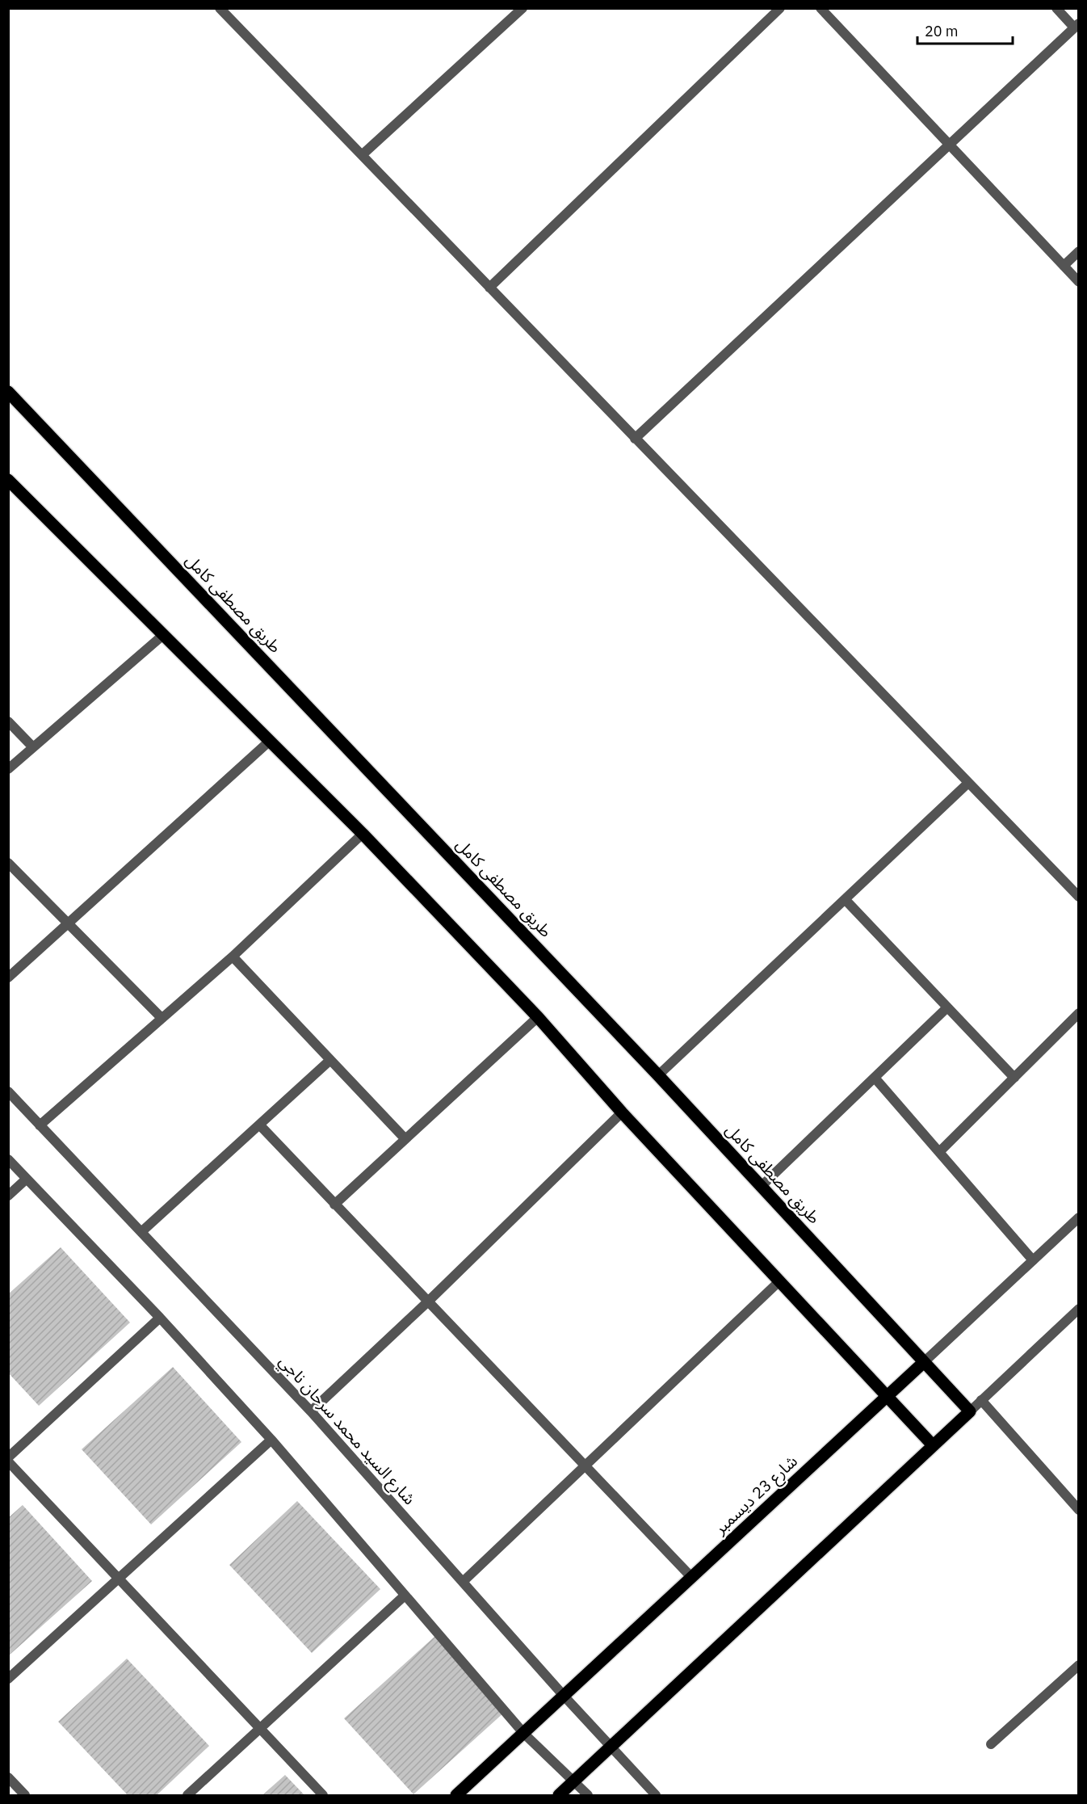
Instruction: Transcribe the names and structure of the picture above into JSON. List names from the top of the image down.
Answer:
{
  "streets": {
    "main road": ["طريق مصطفى كامل", "شارع 23 ديسمبر"],
    "street": ["شارع السيد محمد سرحان ناجي"]
  },
  "crossings": [
    ["طريق مصطفى كامل", "شارع 23 ديسمبر"],
    ["شارع السيد محمد سرحان ناجي", "شارع 23 ديسمبر"]
  ],
  "scale_bar": "20 m"
}
